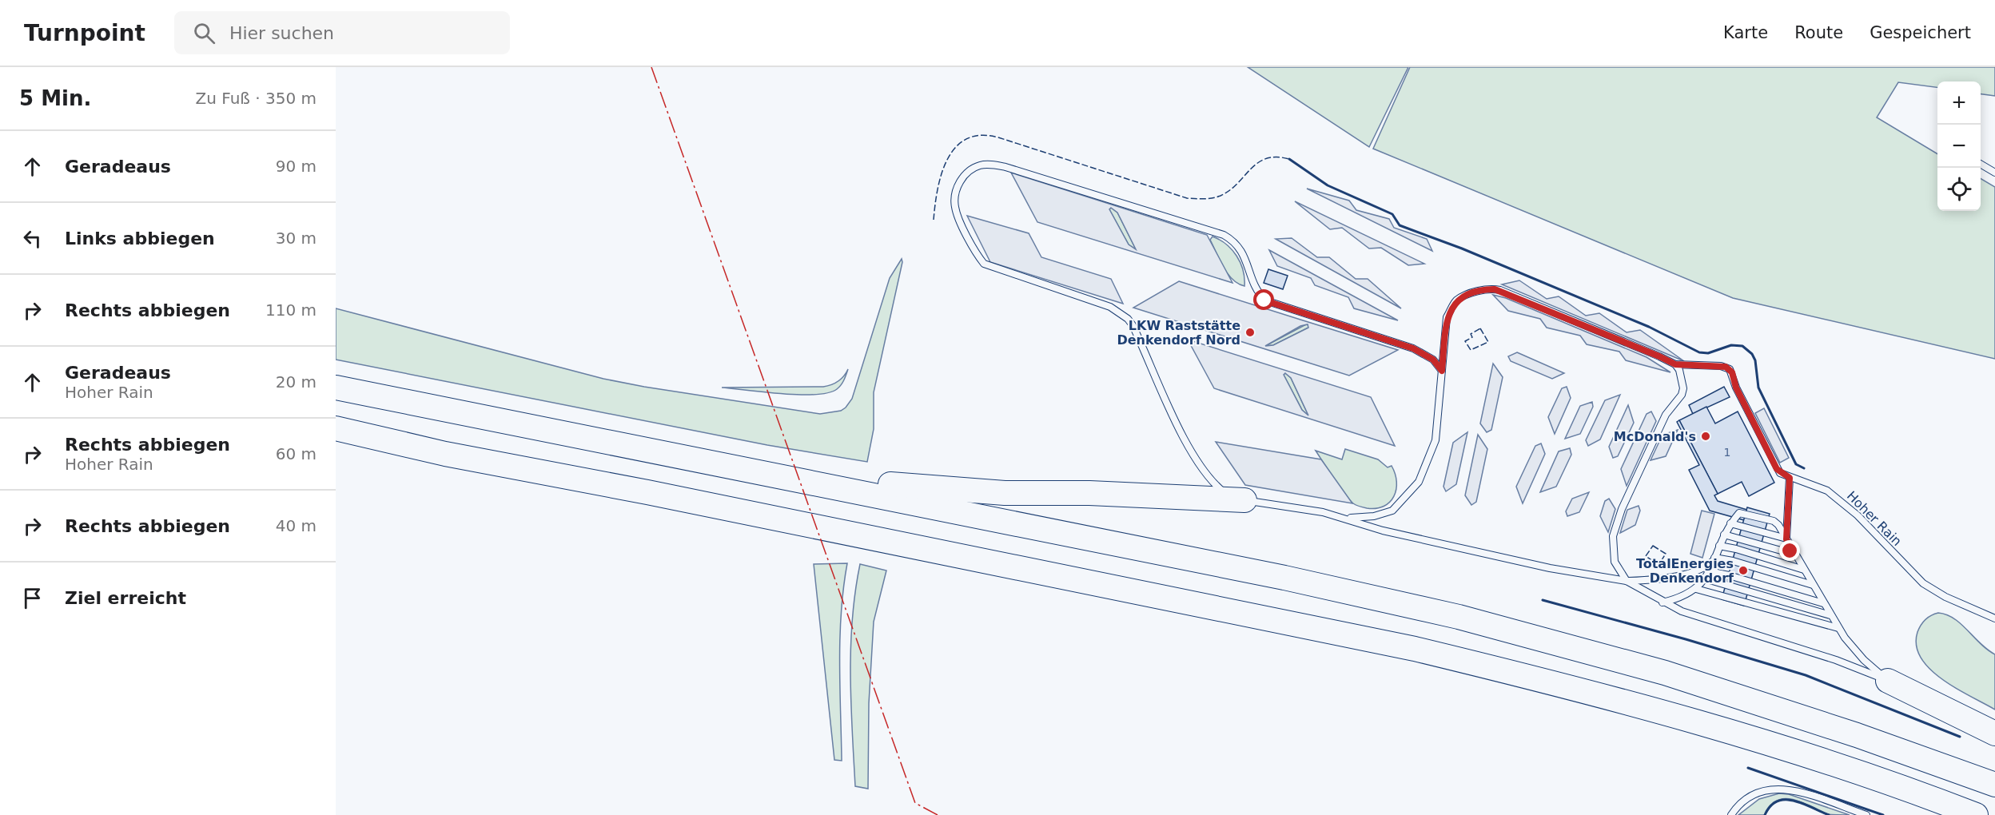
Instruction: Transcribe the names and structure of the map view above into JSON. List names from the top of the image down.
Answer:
{
  "streets": {
    "lane": ["Hoher Rain"]
  },
  "places": ["LKW Raststätte Denkendorf Nord", "McDonald's", "TotalEnergies Denkendorf"],
  "house_numbers": ["1"],
  "page": {
    "header": "Turnpoint",
    "search": "Hier suchen",
    "nav": ["Karte", "Route", "Gespeichert"],
    "heading": ["5 Min.", "Zu Fuß · 350 m"],
    "map_buttons": ["+", "−"],
    "list": [
      ["Geradeaus", "90 m"],
      ["Links abbiegen", "30 m"],
      ["Rechts abbiegen", "110 m"],
      ["Geradeaus", "Hoher Rain", "20 m"],
      ["Rechts abbiegen", "Hoher Rain", "60 m"],
      ["Rechts abbiegen", "40 m"],
      "Ziel erreicht"
    ]
  }
}
